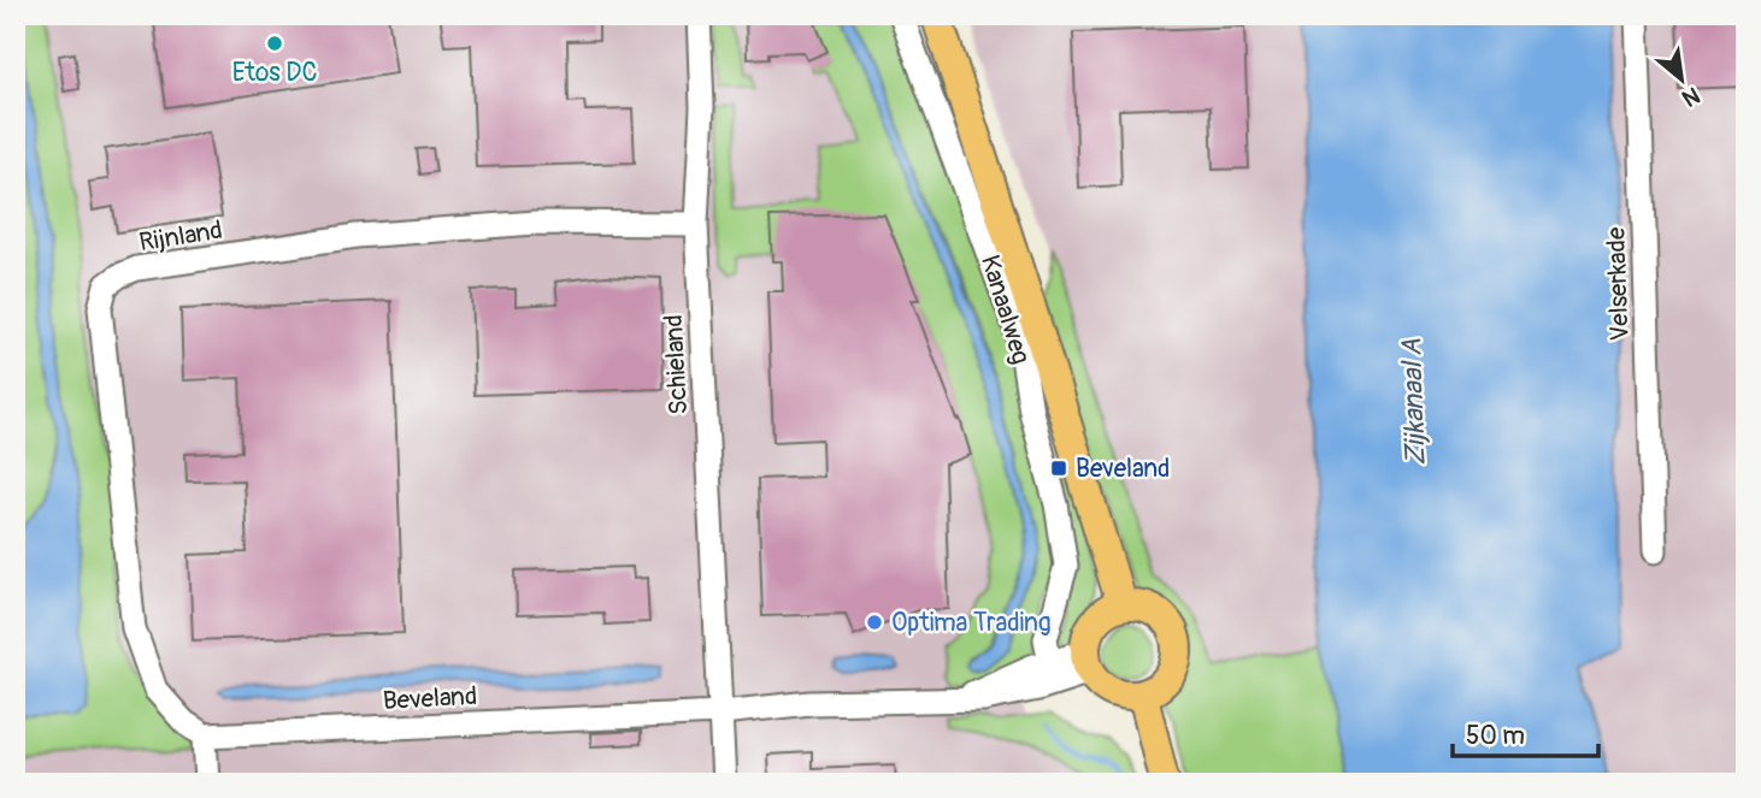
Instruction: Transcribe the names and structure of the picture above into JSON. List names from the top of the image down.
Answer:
{
  "streets": {
    "main road": ["Kanaalweg"],
    "street": [
      "Rijnland",
      "Velserkade",
      "Schieland",
      "Beveland"
    ]
  },
  "crossings": [
    ["Rijnland", "Schieland"],
    ["Rijnland", "Beveland"],
    ["Kanaalweg", "Beveland"],
    ["Schieland", "Beveland"]
  ],
  "water": ["Zijkanaal A"],
  "places": {
    "other": ["Etos DC", "Optima Trading"],
    "transit": ["Beveland"]
  },
  "scale_bar": "50 m",
  "north": "bottom right"
}
